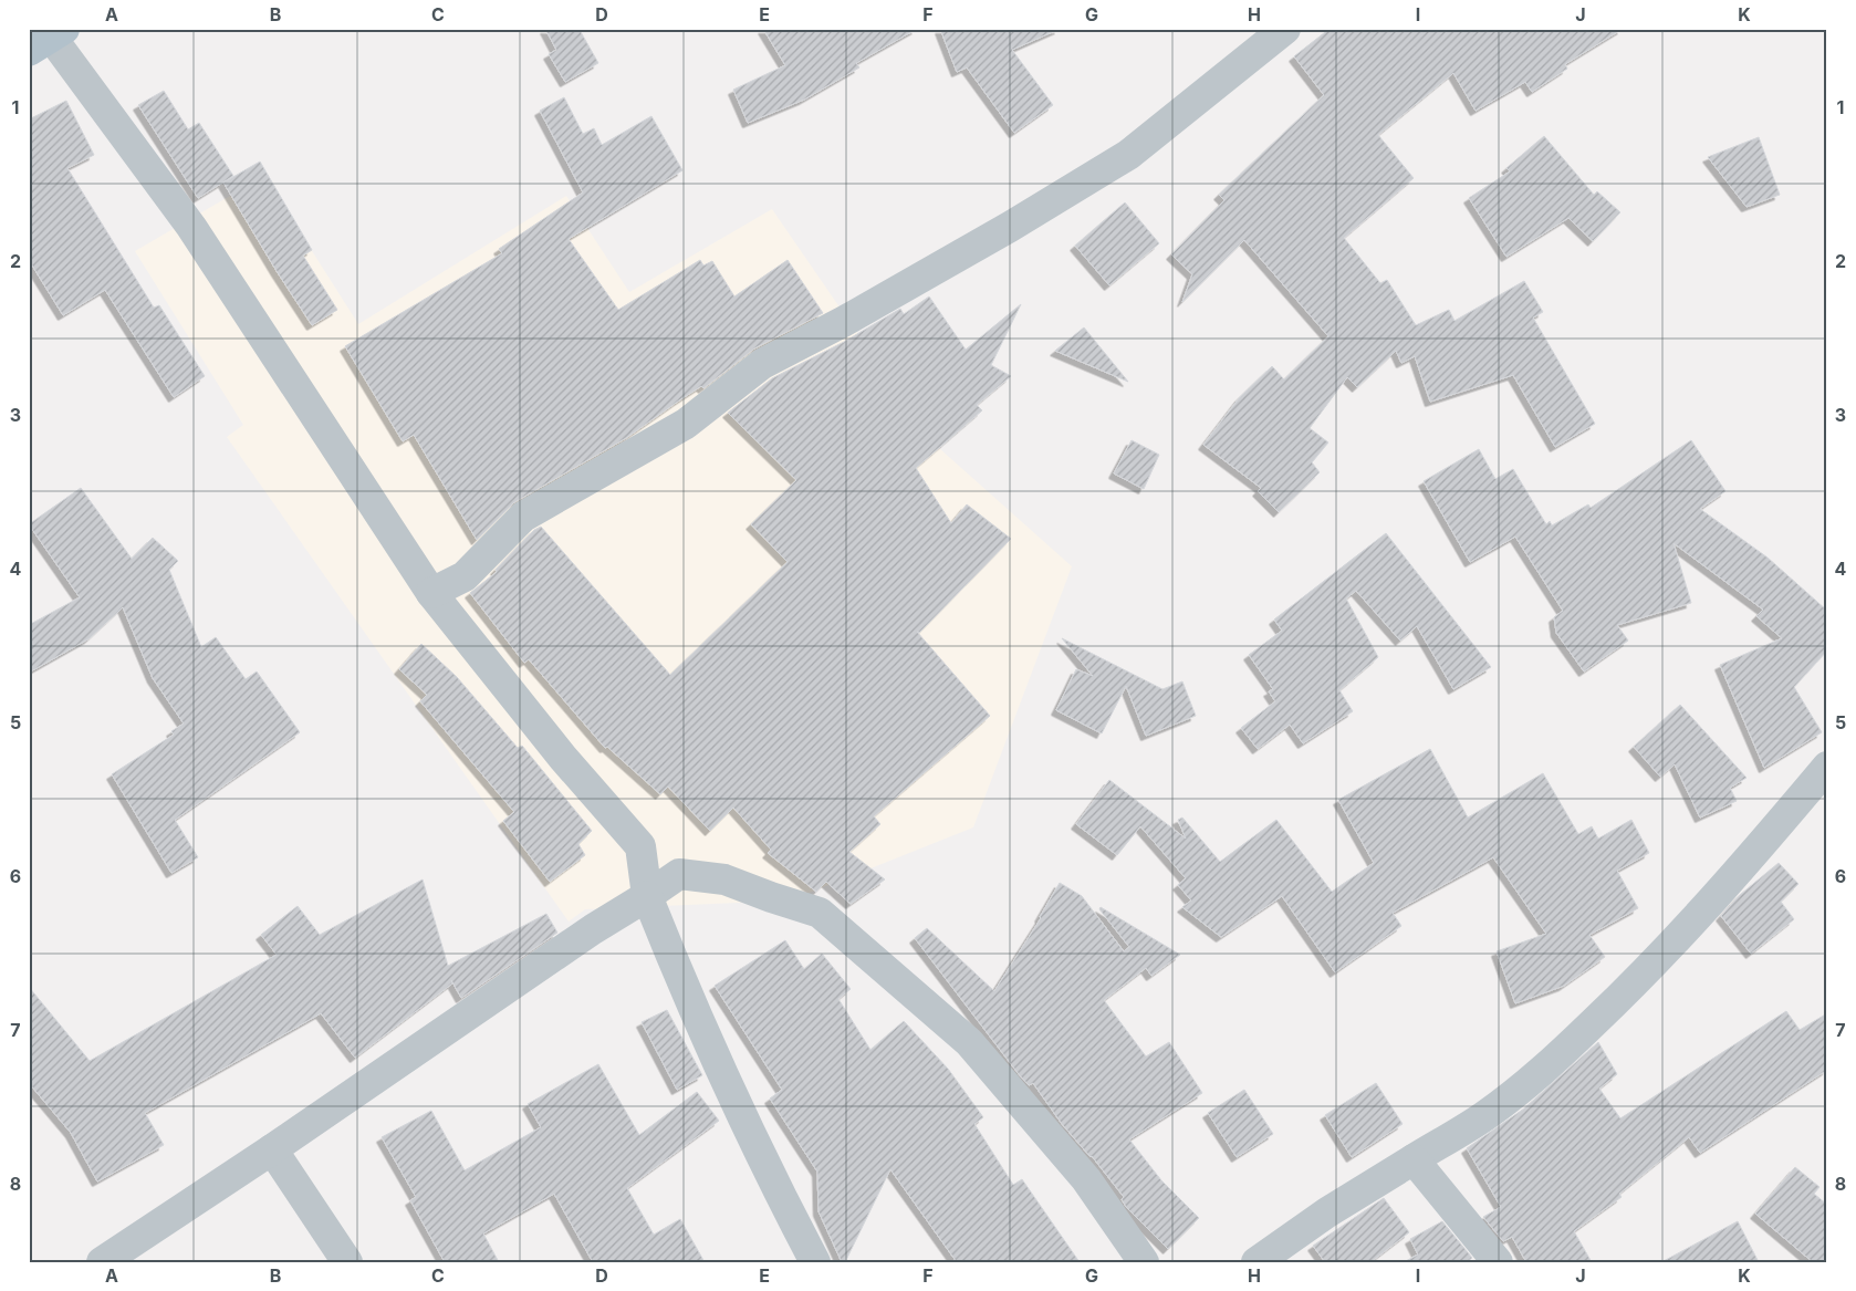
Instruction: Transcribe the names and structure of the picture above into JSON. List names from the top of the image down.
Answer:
{
  "grid": {
    "columns": [
      "A",
      "B",
      "C",
      "D",
      "E",
      "F",
      "G",
      "H",
      "I",
      "J",
      "K"
    ],
    "rows": [
      "1",
      "2",
      "3",
      "4",
      "5",
      "6",
      "7",
      "8"
    ]
  }
}
